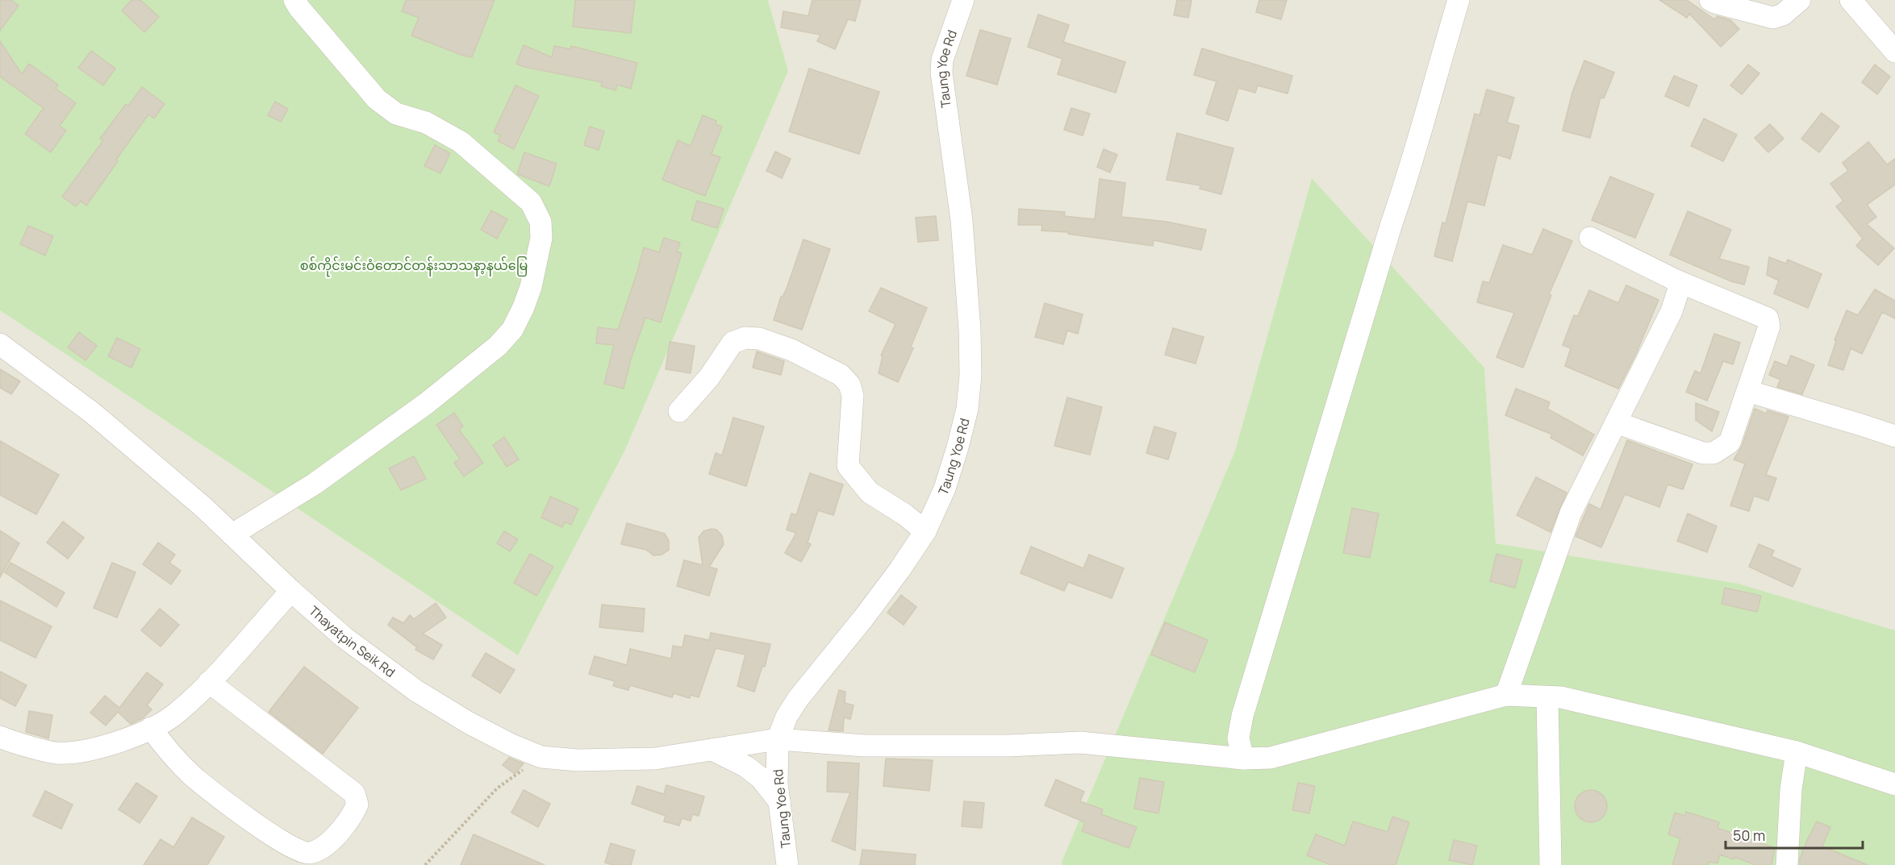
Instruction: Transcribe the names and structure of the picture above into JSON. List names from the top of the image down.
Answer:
{
  "streets": {
    "street": ["Taung Yoe Rd", "Thayatpin Seik Rd"]
  },
  "crossings": [
    ["Taung Yoe Rd", "Thayatpin Seik Rd"]
  ],
  "parks": ["စစ်ကိုင်းမင်းဝံတောင်တန်းသာသနာ့နယ်မြေ"],
  "scale_bar": "50 m"
}
